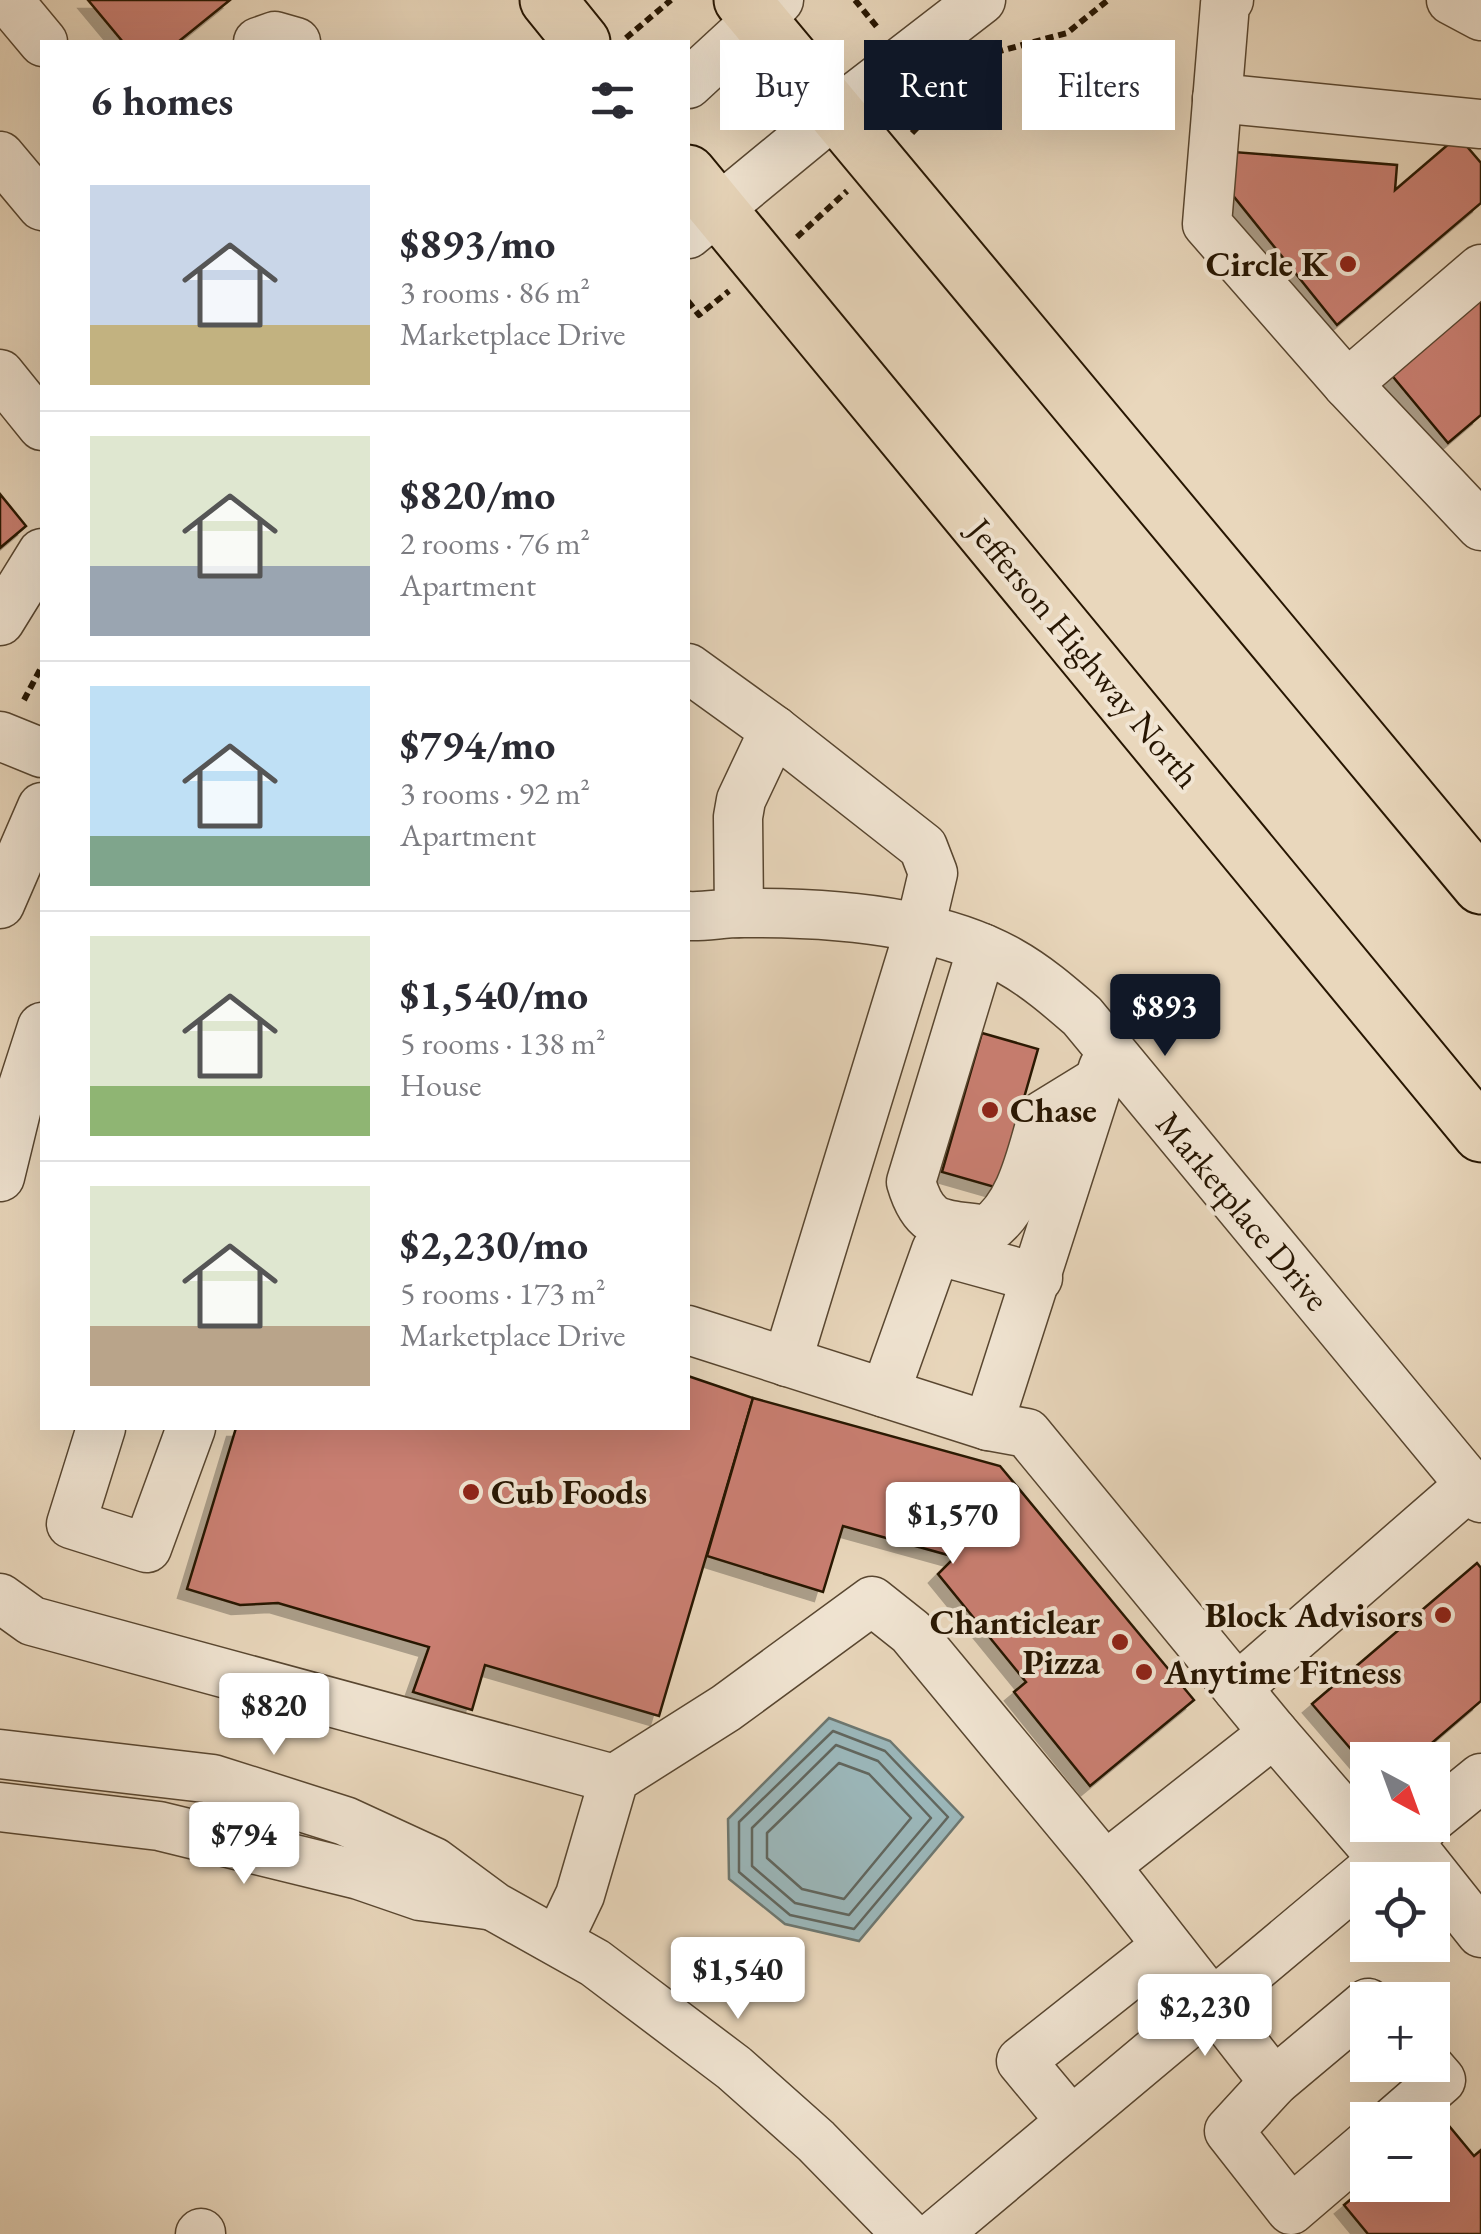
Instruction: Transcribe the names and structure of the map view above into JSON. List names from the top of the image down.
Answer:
{
  "streets": {
    "highway": ["Jefferson Highway North"],
    "street": ["Marketplace Drive"]
  },
  "places": [
    "Circle K",
    "Chase",
    "Cub Foods",
    "Block Advisors",
    "Chanticlear Pizza",
    "Anytime Fitness"
  ],
  "north": "bottom right",
  "page": {
    "chip": ["Buy", "Rent", "Filters"],
    "heading": "6 homes",
    "list": [
      {
        "name": "$893/mo",
        "note": "3 rooms · 86 m² · Marketplace Drive"
      },
      {
        "name": "$820/mo",
        "note": "2 rooms · 76 m² · Apartment"
      },
      {
        "name": "$794/mo",
        "note": "3 rooms · 92 m² · Apartment"
      },
      {
        "name": "$1,540/mo",
        "note": "5 rooms · 138 m² · House"
      },
      {
        "name": "$2,230/mo",
        "note": "5 rooms · 173 m² · Marketplace Drive"
      }
    ],
    "price": [
      "$893",
      "$1,570",
      "$820",
      "$794",
      "$1,540",
      "$2,230"
    ],
    "map_buttons": ["+", "−"]
  }
}
